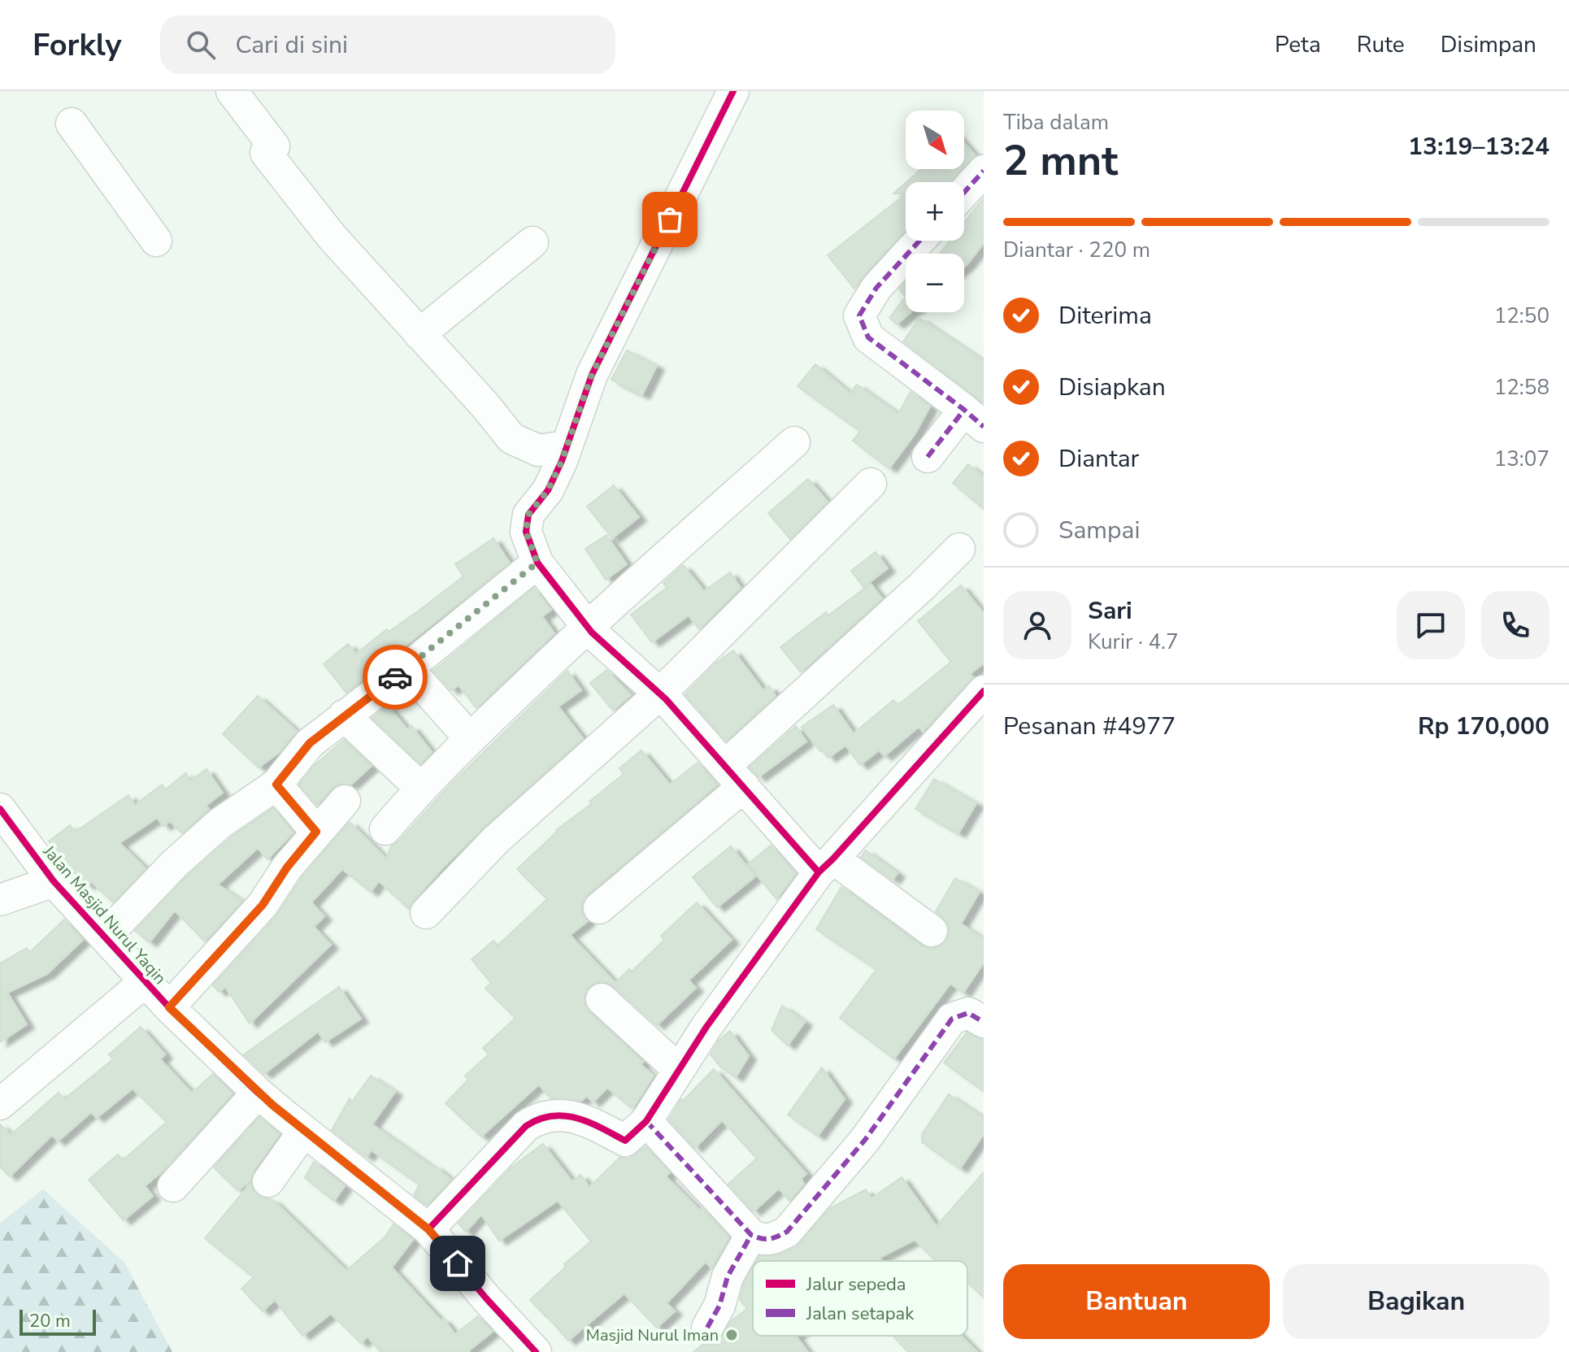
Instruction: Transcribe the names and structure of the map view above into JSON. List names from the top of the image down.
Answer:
{
  "streets": {
    "street": ["Jalan Masjid Nurul Yaqin"]
  },
  "places": ["Masjid Nurul Iman"],
  "legend": ["Jalur sepeda", "Jalan setapak"],
  "scale_bar": "20 m",
  "north": "bottom right",
  "page": {
    "header": "Forkly",
    "search": "Cari di sini",
    "nav": ["Peta", "Rute", "Disimpan"],
    "heading": ["2 mnt", "Tiba dalam", "13:19–13:24"],
    "panel": [
      "Sari",
      "Kurir · 4.7",
      "Pesanan #4977",
      "Rp 170,000"
    ],
    "map_buttons": ["+", "−"],
    "bar": "Diantar · 220 m",
    "list": [
      ["Diterima", "12:50"],
      ["Disiapkan", "12:58"],
      ["Diantar", "13:07"],
      "Sampai"
    ],
    "buttons": ["Bantuan", "Bagikan"],
    "scale": "20 m"
  }
}
